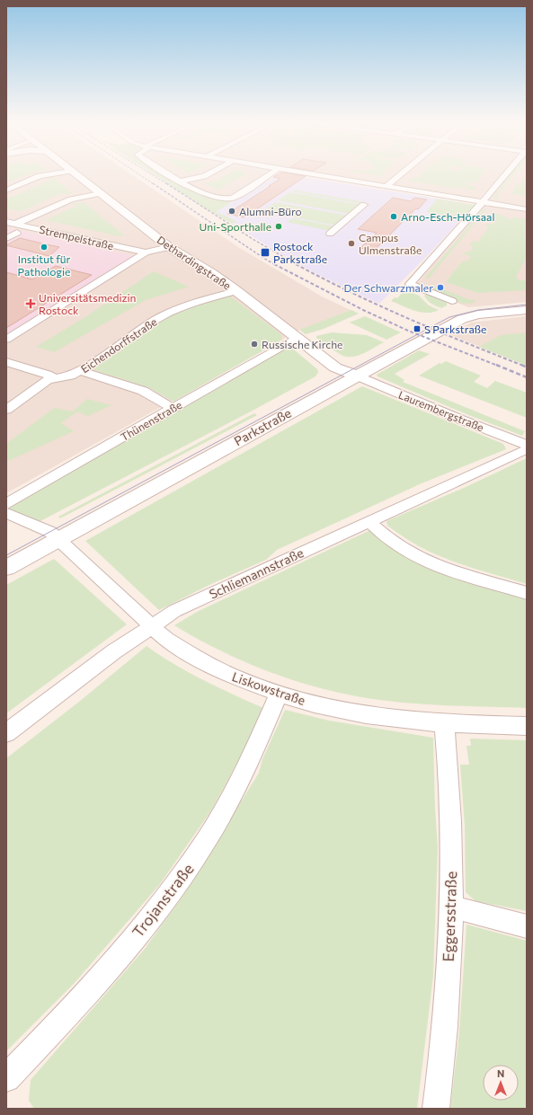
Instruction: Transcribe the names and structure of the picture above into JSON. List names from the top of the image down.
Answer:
{
  "streets": {
    "street": [
      "Strempelstraße",
      "Dethardingstraße",
      "Eichendorffstraße",
      "Laurembergstraße",
      "Thünenstraße",
      "Parkstraße",
      "Schliemannstraße",
      "Liskowstraße",
      "Trojanstraße",
      "Eggersstraße"
    ]
  },
  "crossings": [
    ["Dethardingstraße", "Eichendorffstraße"],
    ["Dethardingstraße", "Laurembergstraße"],
    ["Dethardingstraße", "Thünenstraße"],
    ["Dethardingstraße", "Parkstraße"],
    ["Laurembergstraße", "Parkstraße"],
    ["Thünenstraße", "Liskowstraße"],
    ["Parkstraße", "Liskowstraße"],
    ["Schliemannstraße", "Liskowstraße"],
    ["Liskowstraße", "Trojanstraße"],
    ["Liskowstraße", "Eggersstraße"]
  ],
  "places": {
    "other": [
      "Alumni-Büro",
      "Arno-Esch-Hörsaal",
      "Uni-Sporthalle",
      "Campus Ulmenstraße",
      "Institut für Pathologie",
      "Der Schwarzmaler",
      "Russische Kirche"
    ],
    "transit": ["Rostock Parkstraße", "S Parkstraße"],
    "health": ["Universitätsmedizin Rostock"]
  },
  "north": "top"
}
